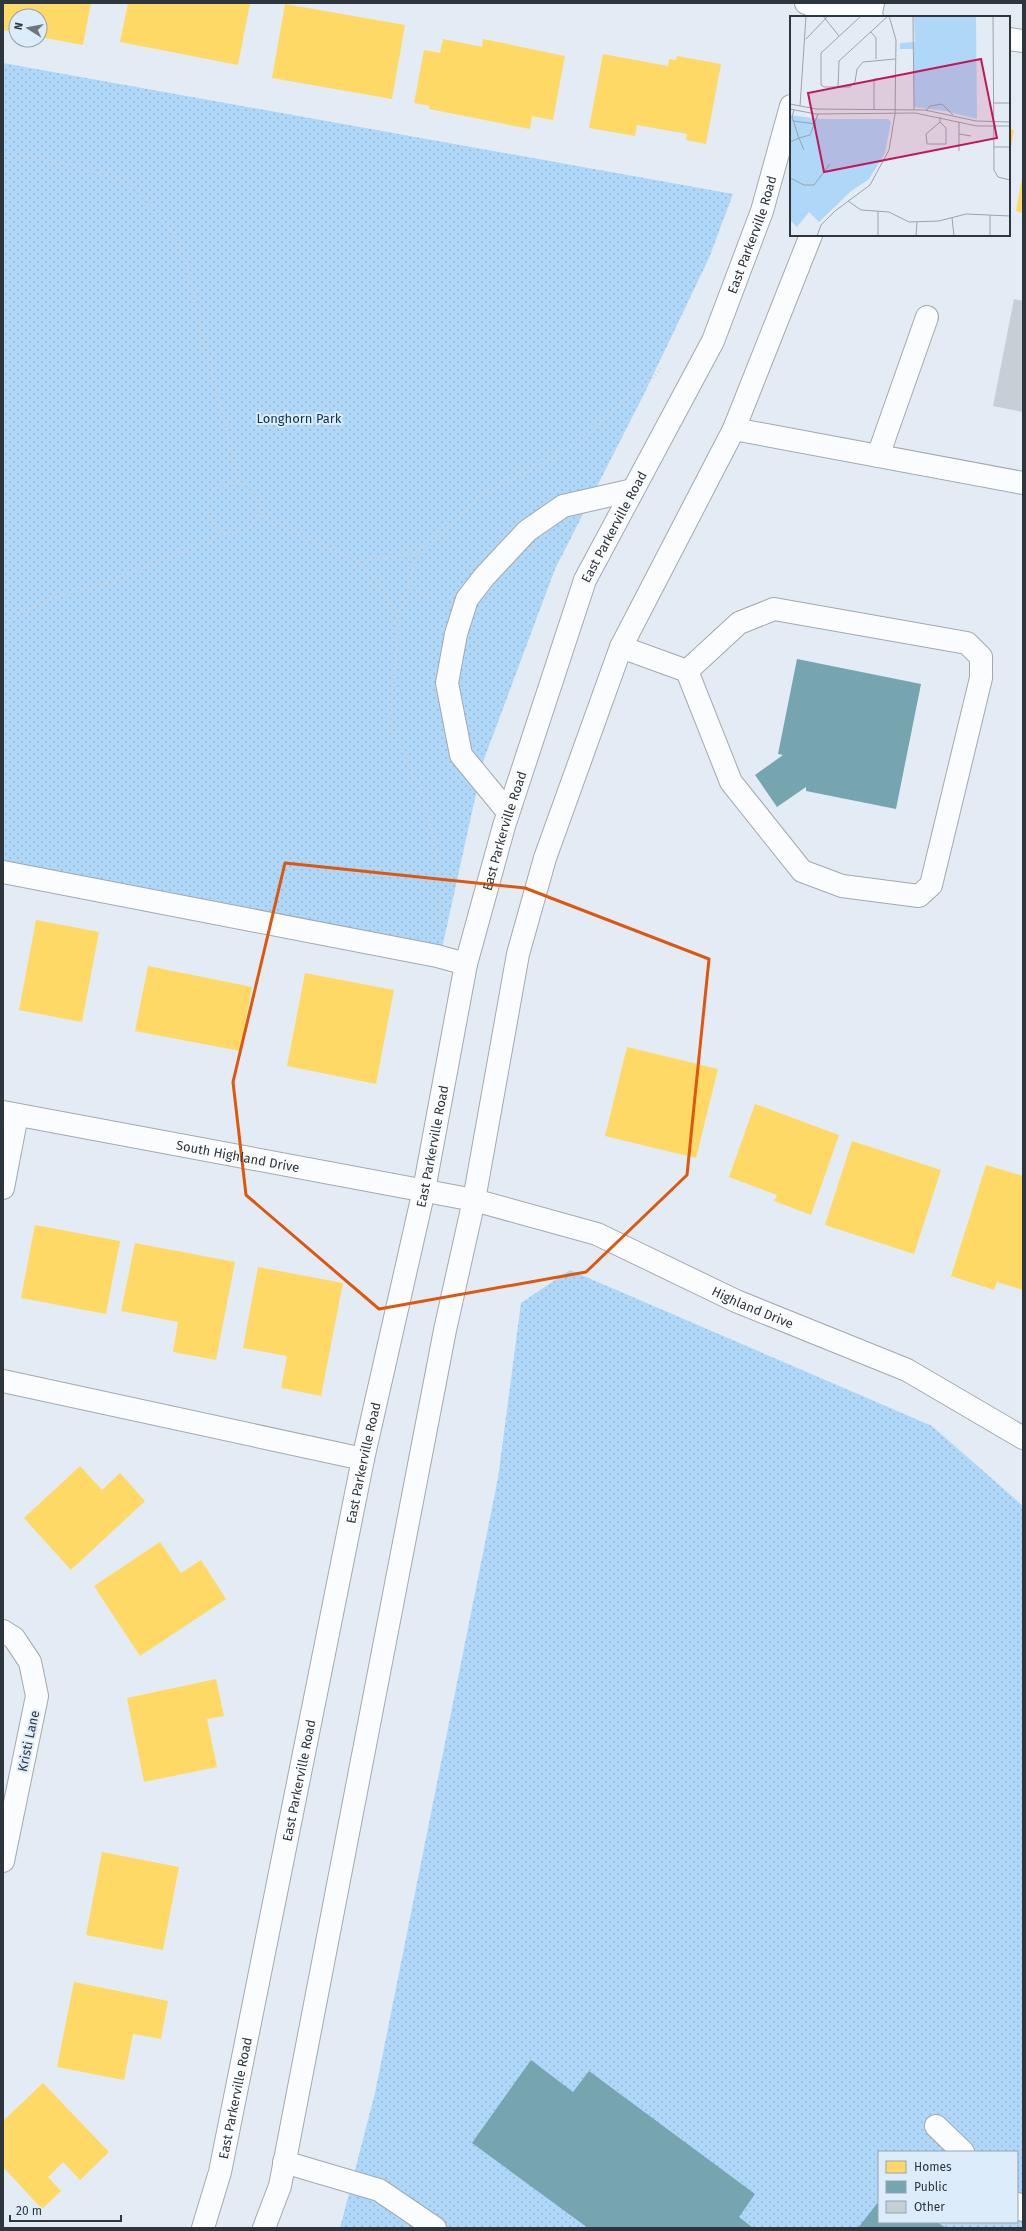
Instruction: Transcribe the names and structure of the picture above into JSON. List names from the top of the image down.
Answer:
{
  "streets": {
    "main road": [
      "East Parkerville Road",
      "South Highland Drive",
      "Highland Drive",
      "Kristi Lane"
    ]
  },
  "crossings": [
    ["East Parkerville Road", "South Highland Drive"],
    ["South Highland Drive", "Highland Drive"]
  ],
  "parks": ["Longhorn Park"],
  "legend": ["Homes", "Public", "Other"],
  "scale_bar": "20 m",
  "north": "left"
}
